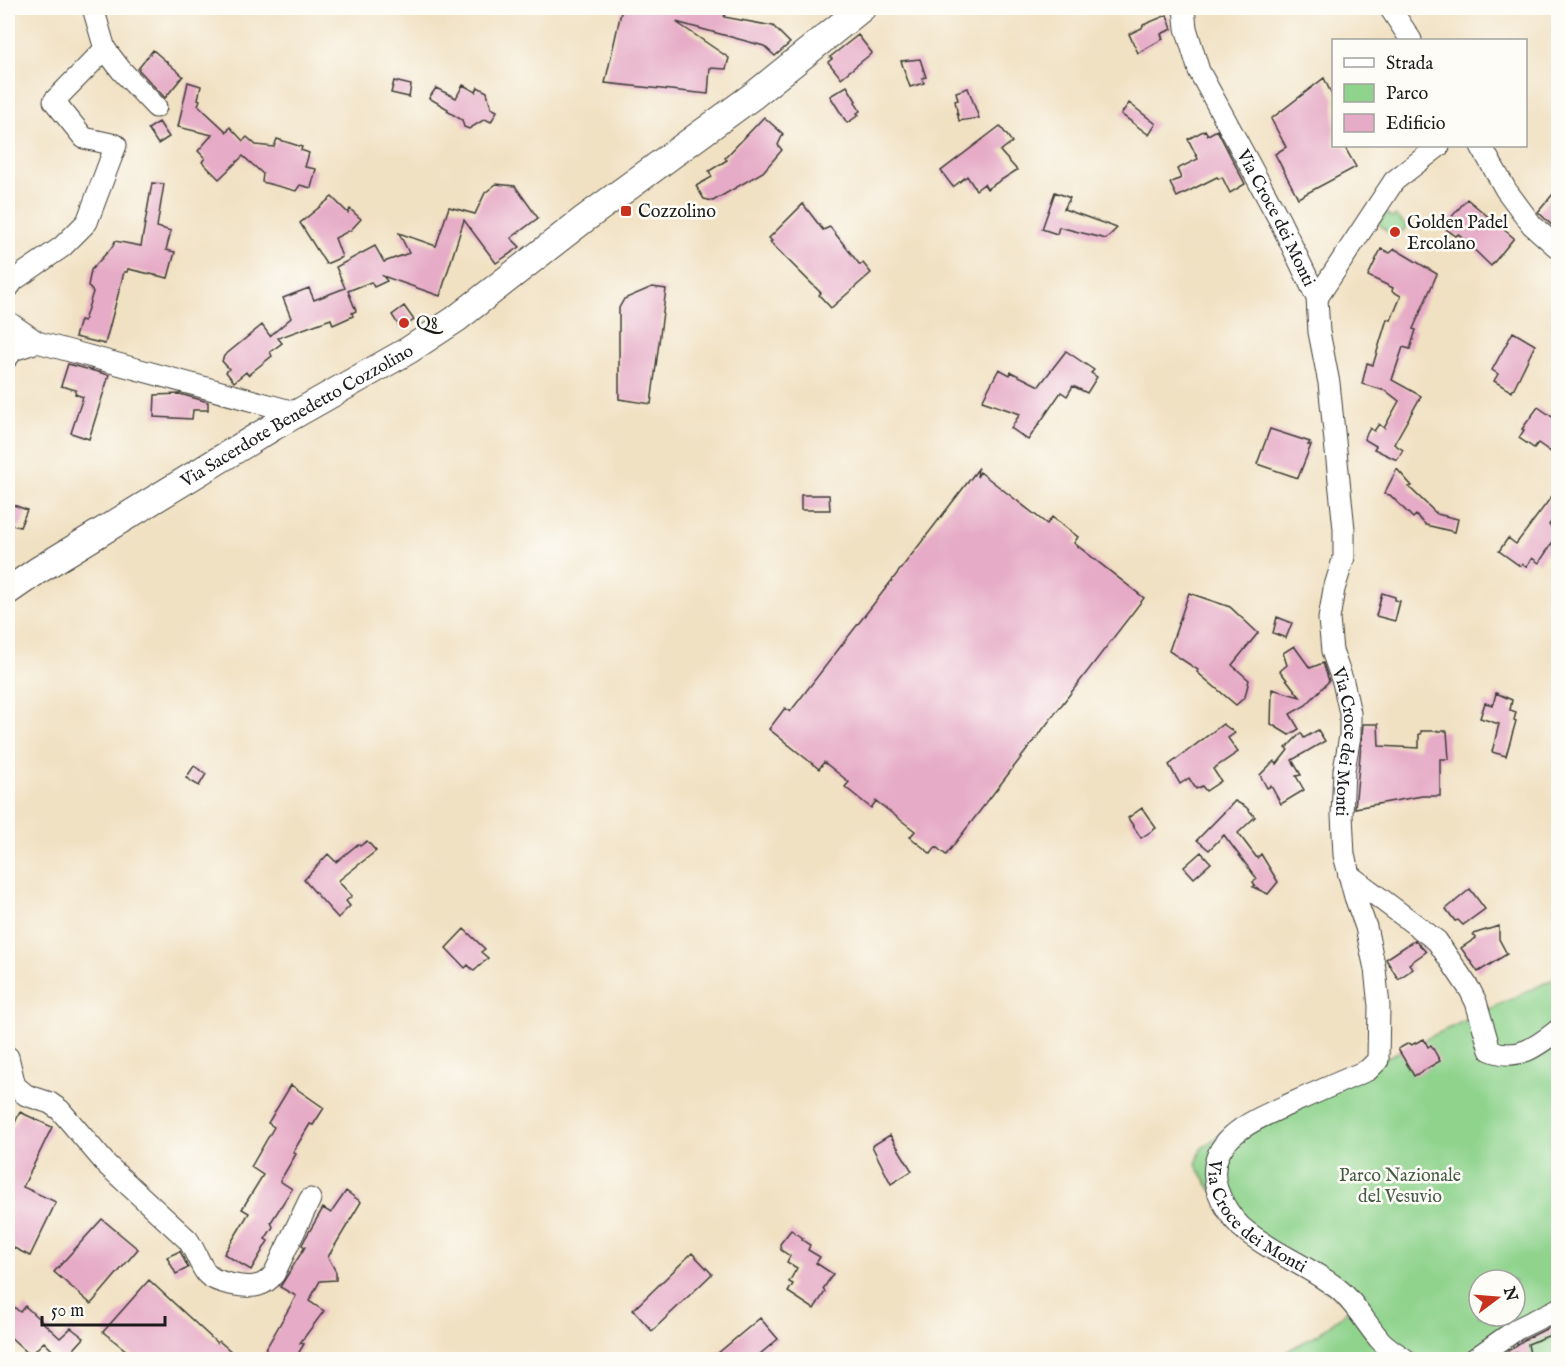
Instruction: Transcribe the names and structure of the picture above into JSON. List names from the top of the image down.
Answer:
{
  "streets": {
    "main road": ["Via Sacerdote Benedetto Cozzolino"],
    "street": ["Via Croce dei Monti"]
  },
  "parks": ["Parco Nazionale del Vesuvio"],
  "places": {
    "transit": ["Cozzolino"],
    "other": ["Golden Padel Ercolano", "Q8"]
  },
  "legend": ["Strada", "Parco", "Edificio"],
  "scale_bar": "50 m",
  "north": "right"
}
